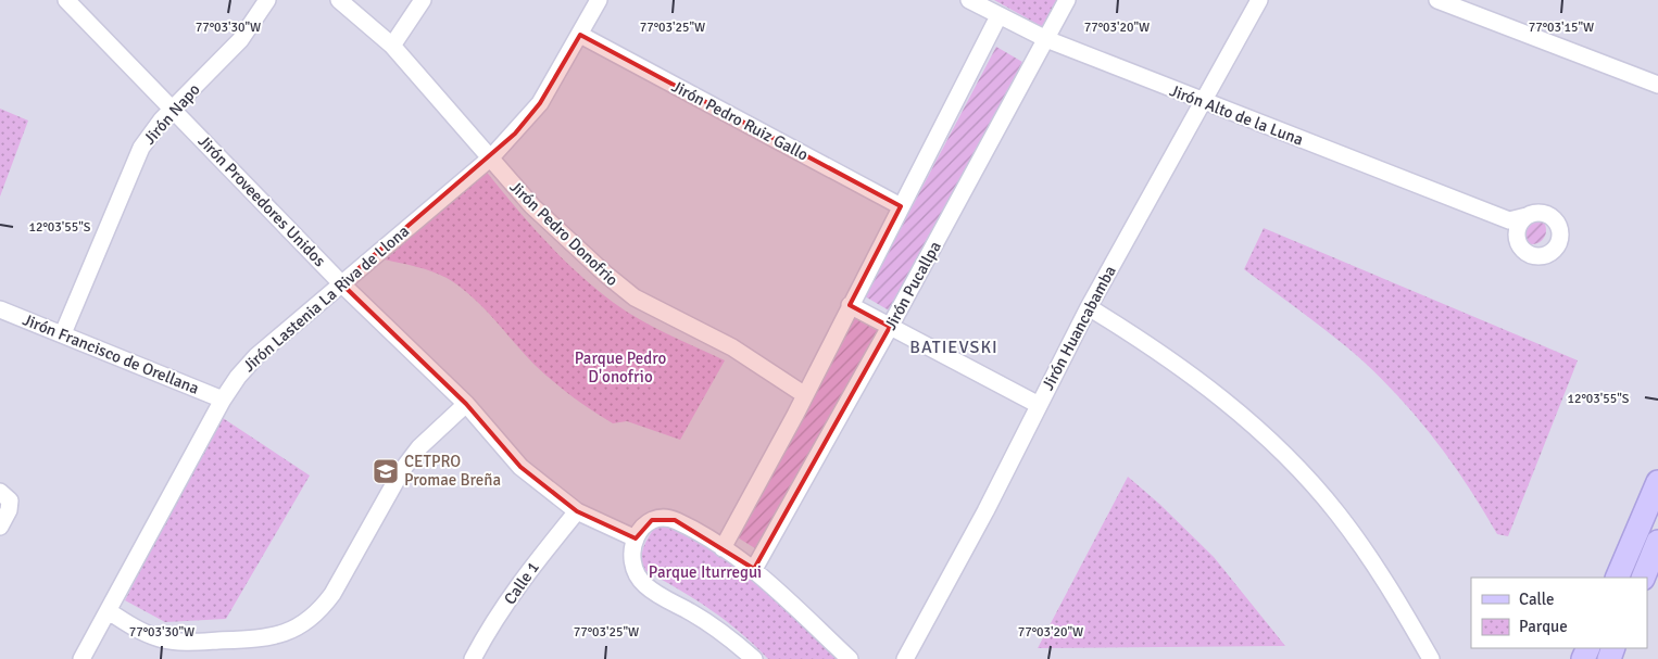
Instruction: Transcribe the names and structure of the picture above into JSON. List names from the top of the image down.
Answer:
{
  "streets": {
    "street": [
      "Jirón Napo",
      "Jirón Alto de la Luna",
      "Jirón Pedro Ruiz Gallo",
      "Jirón Proveedores Unidos",
      "Jirón Pedro Donofrio",
      "Jirón Pucallpa",
      "Jirón Lastenia La Riva de Llona",
      "Jirón Huancabamba",
      "Jirón Francisco de Orellana",
      "Calle 1"
    ]
  },
  "crossings": [
    ["Jirón Napo", "Jirón Proveedores Unidos"],
    ["Jirón Napo", "Jirón Francisco de Orellana"],
    ["Jirón Alto de la Luna", "Jirón Pucallpa"],
    ["Jirón Alto de la Luna", "Jirón Huancabamba"],
    ["Jirón Pedro Ruiz Gallo", "Jirón Lastenia La Riva de Llona"],
    ["Jirón Proveedores Unidos", "Jirón Lastenia La Riva de Llona"],
    ["Jirón Proveedores Unidos", "Calle 1"],
    ["Jirón Pedro Donofrio", "Jirón Lastenia La Riva de Llona"],
    ["Jirón Lastenia La Riva de Llona", "Jirón Francisco de Orellana"]
  ],
  "districts": ["BATIEVSKI"],
  "parks": ["Parque Pedro D'onofrio", "Parque Iturregui"],
  "places": {
    "school or university": ["CETPRO Promae Breña"]
  },
  "legend": ["Calle", "Parque"],
  "coordinates": [
    "77°03'30\"W",
    "77°03'25\"W",
    "77°03'20\"W",
    "77°03'15\"W",
    "12°03'55\"S"
  ]
}
